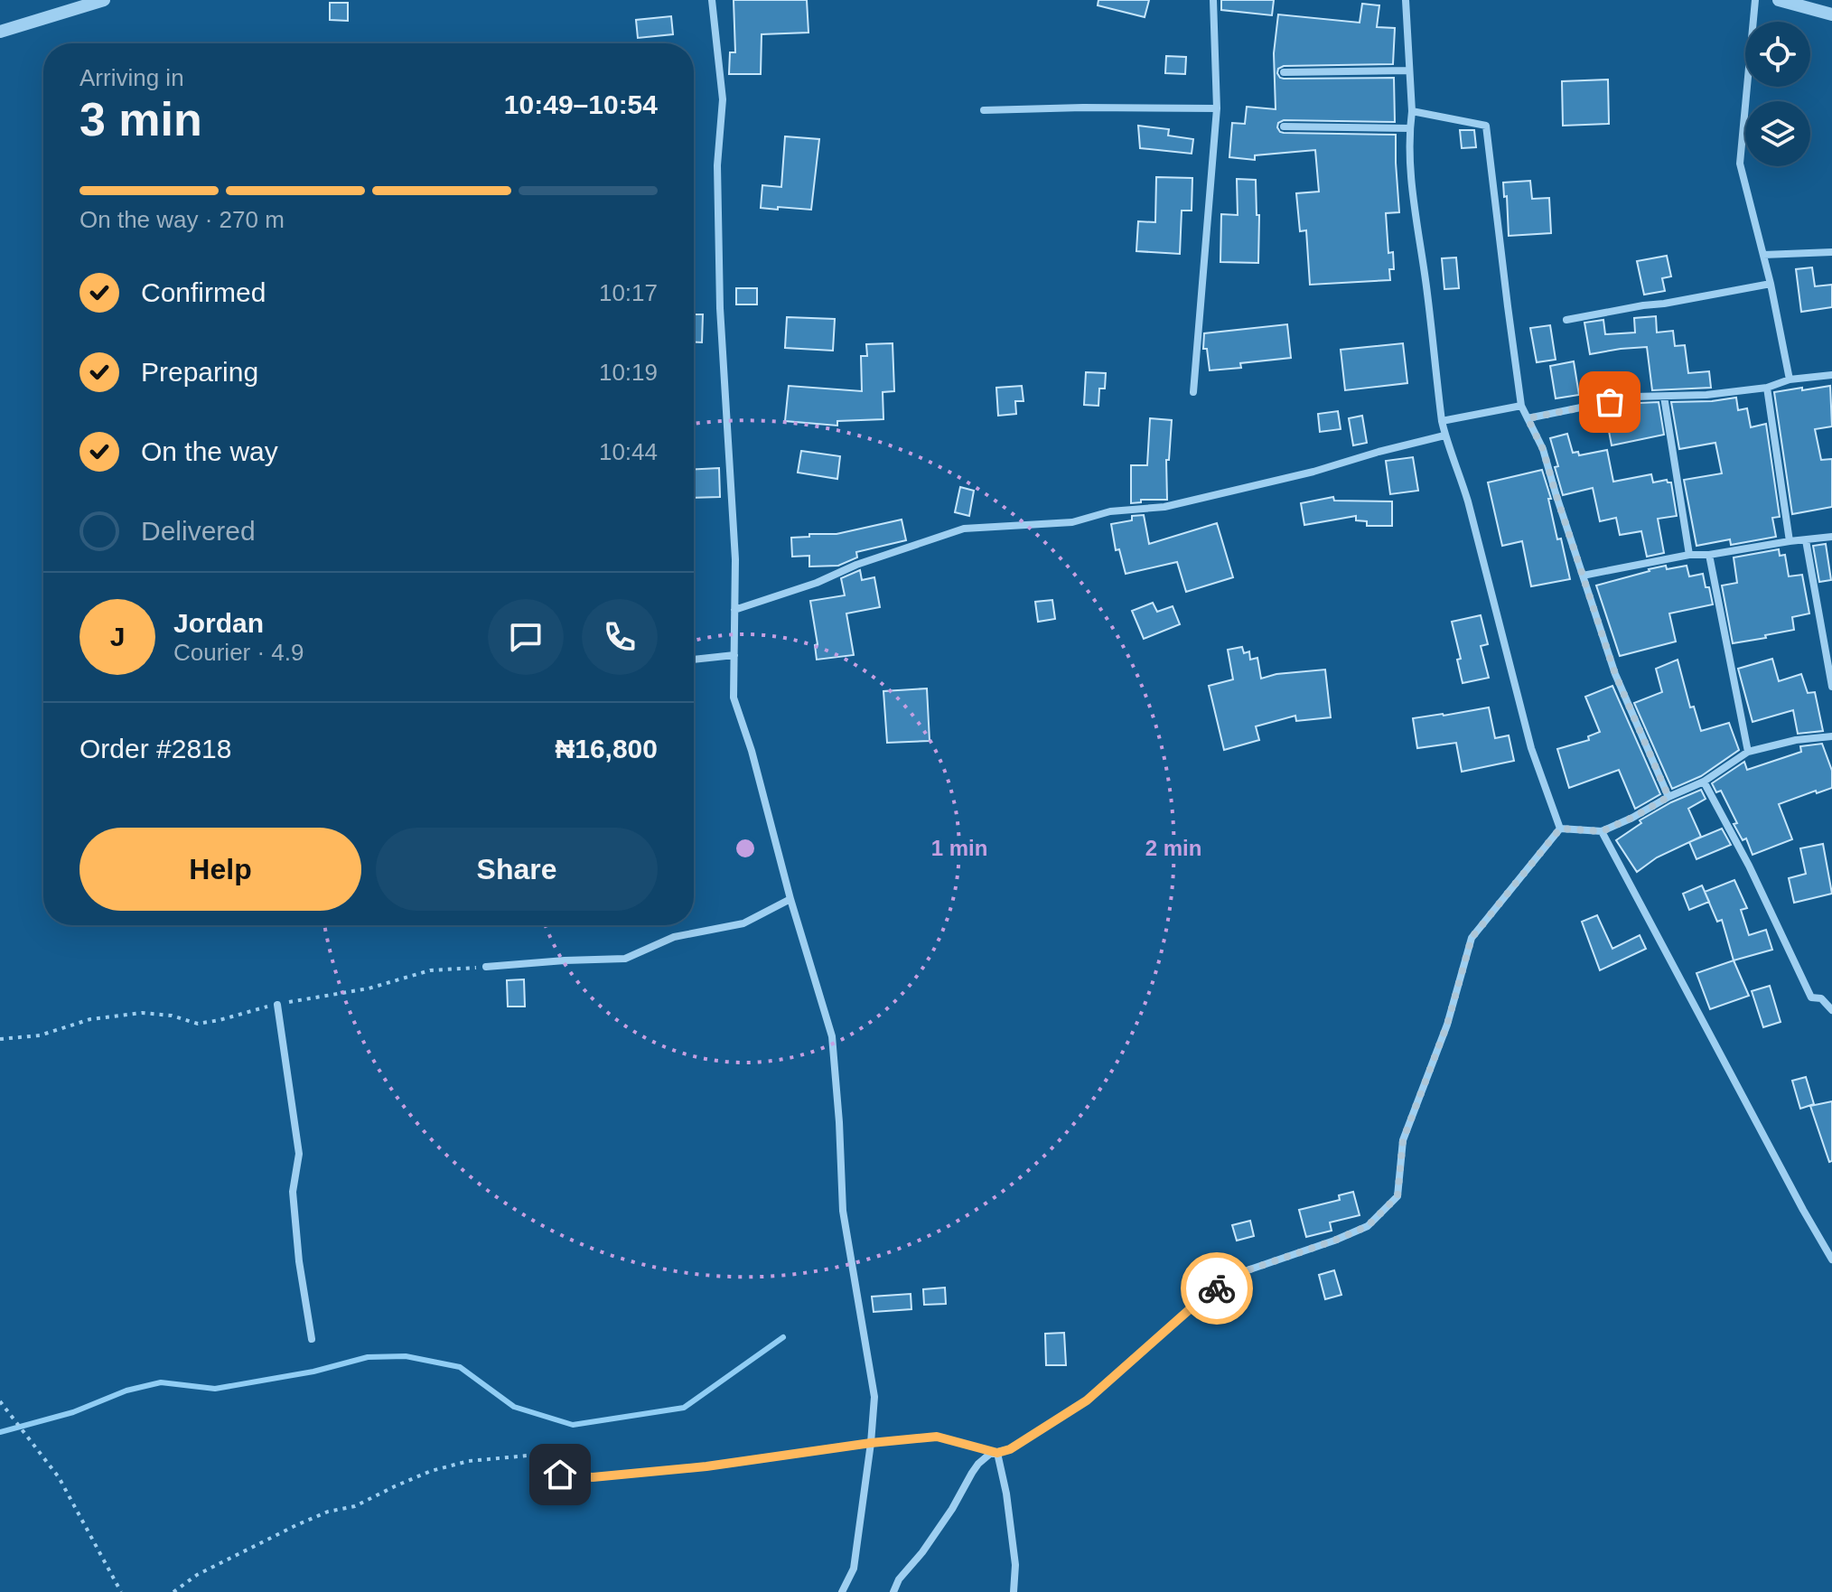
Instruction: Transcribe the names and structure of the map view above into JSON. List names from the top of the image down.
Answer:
{
  "page": {
    "heading": ["3 min", "Arriving in", "10:49–10:54"],
    "panel": [
      "Jordan",
      "Courier · 4.9",
      "Order #2818",
      "₦16,800"
    ],
    "bar": "On the way · 270 m",
    "list": [
      ["Confirmed", "10:17"],
      ["Preparing", "10:19"],
      ["On the way", "10:44"],
      "Delivered"
    ],
    "round": "J",
    "buttons": ["Help", "Share"]
  },
  "rings": ["1 min", "2 min"]
}
